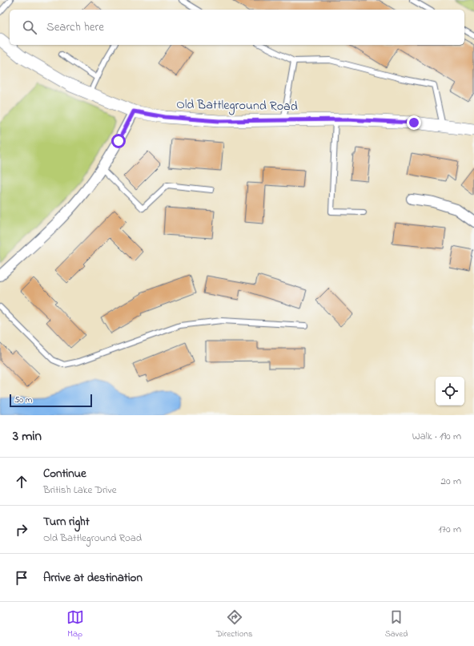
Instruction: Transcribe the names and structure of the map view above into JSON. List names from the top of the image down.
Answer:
{
  "streets": {
    "street": ["Old Battleground Road"]
  },
  "scale_bar": "50 m",
  "page": {
    "search": "Search here",
    "scale": "50 m",
    "heading": ["3 min", "Walk · 190 m"],
    "list": [
      ["Continue", "British Lake Drive", "20 m"],
      ["Turn right", "Old Battleground Road", "170 m"],
      "Arrive at destination"
    ],
    "nav": ["Map", "Directions", "Saved"]
  }
}
